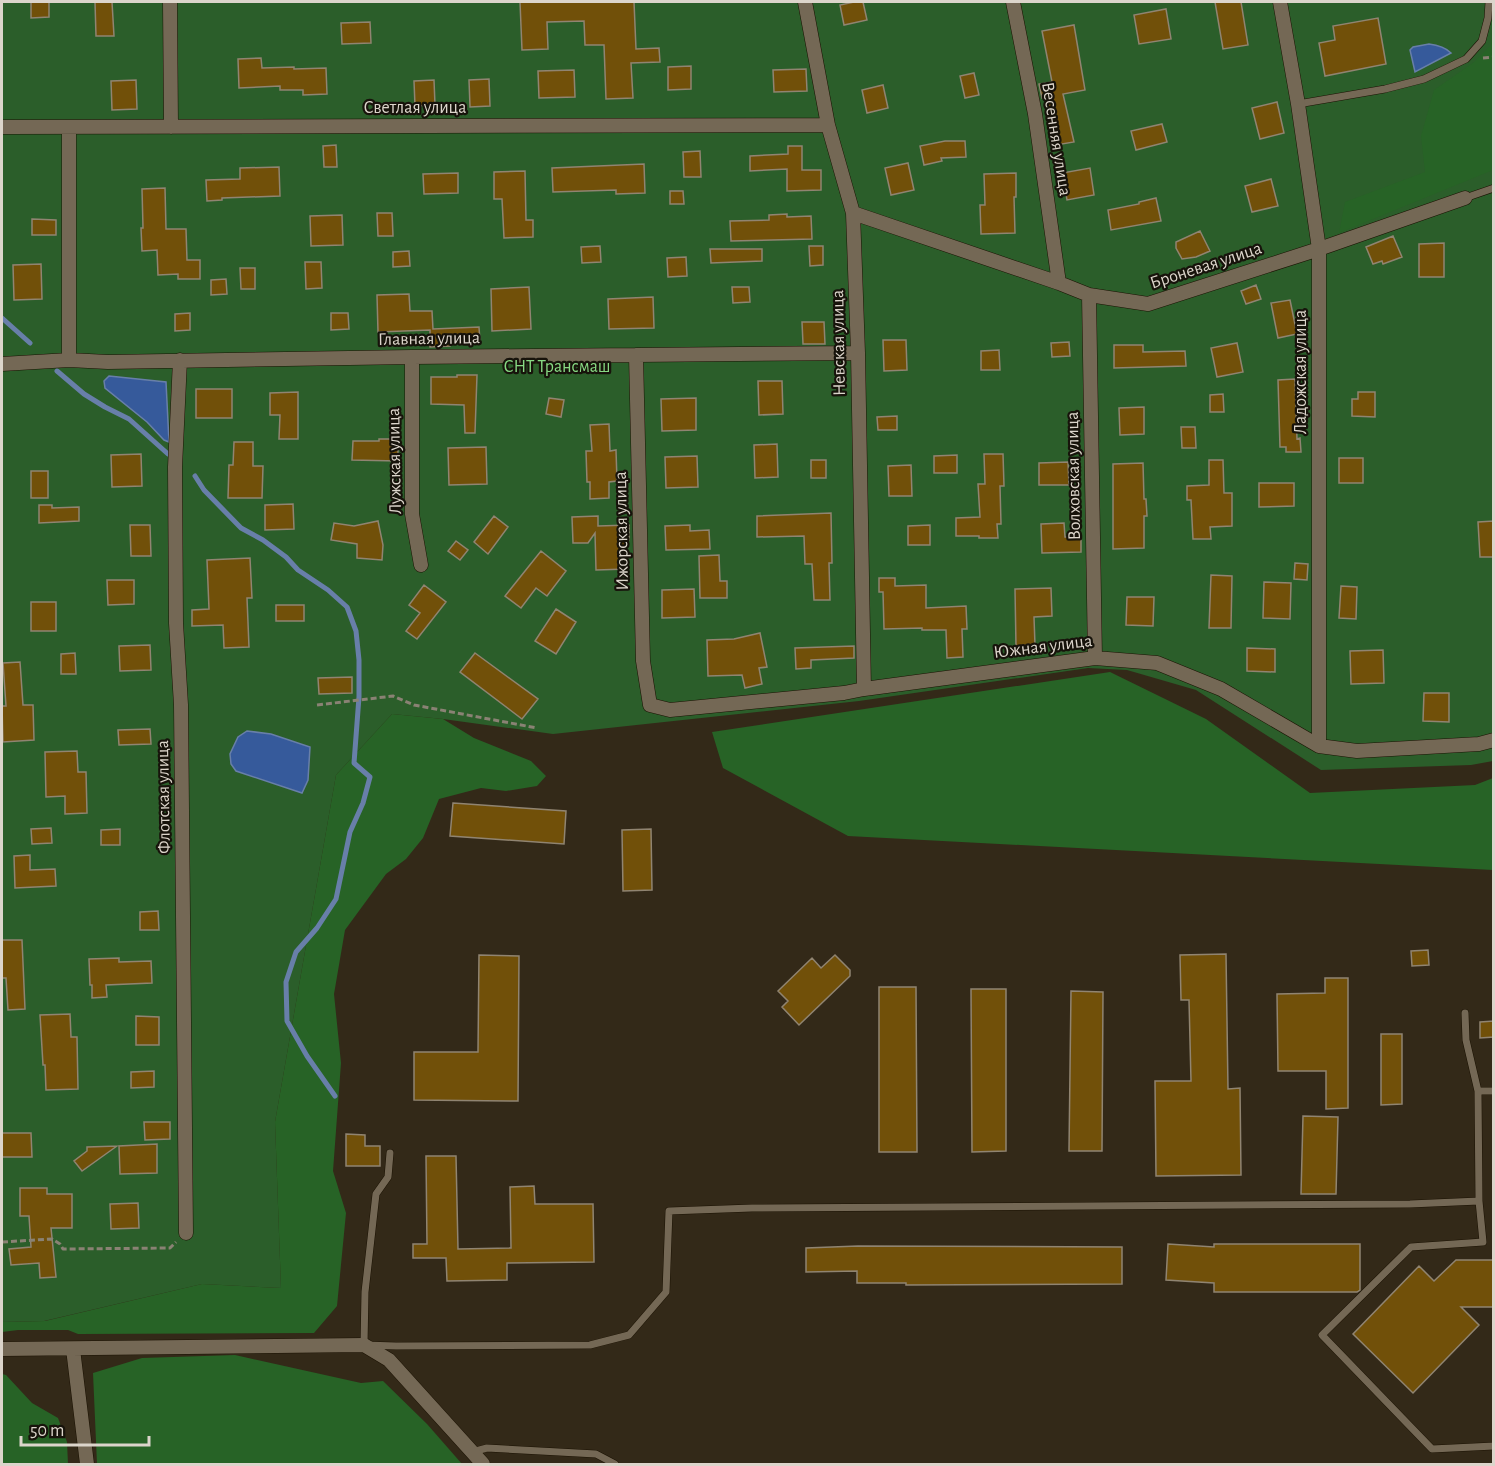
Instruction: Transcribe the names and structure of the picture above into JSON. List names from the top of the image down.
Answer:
{
  "streets": {
    "street": [
      "Светлая улица",
      "Весенняя улица",
      "Броневая улица",
      "Главная улица",
      "Невская улица",
      "Ладожская улица",
      "Лужская улица",
      "Волховская улица",
      "Ижорская улица",
      "Южная улица",
      "Флотская улица"
    ]
  },
  "crossings": [
    ["Светлая улица", "Невская улица"],
    ["Весенняя улица", "Броневая улица"],
    ["Броневая улица", "Невская улица"],
    ["Броневая улица", "Ладожская улица"],
    ["Броневая улица", "Волховская улица"],
    ["Главная улица", "Невская улица"],
    ["Главная улица", "Лужская улица"],
    ["Главная улица", "Ижорская улица"],
    ["Главная улица", "Флотская улица"],
    ["Невская улица", "Южная улица"],
    ["Ладожская улица", "Южная улица"],
    ["Волховская улица", "Южная улица"],
    ["Ижорская улица", "Южная улица"]
  ],
  "parks": ["СНТ Трансмаш"],
  "scale_bar": "50 m"
}
